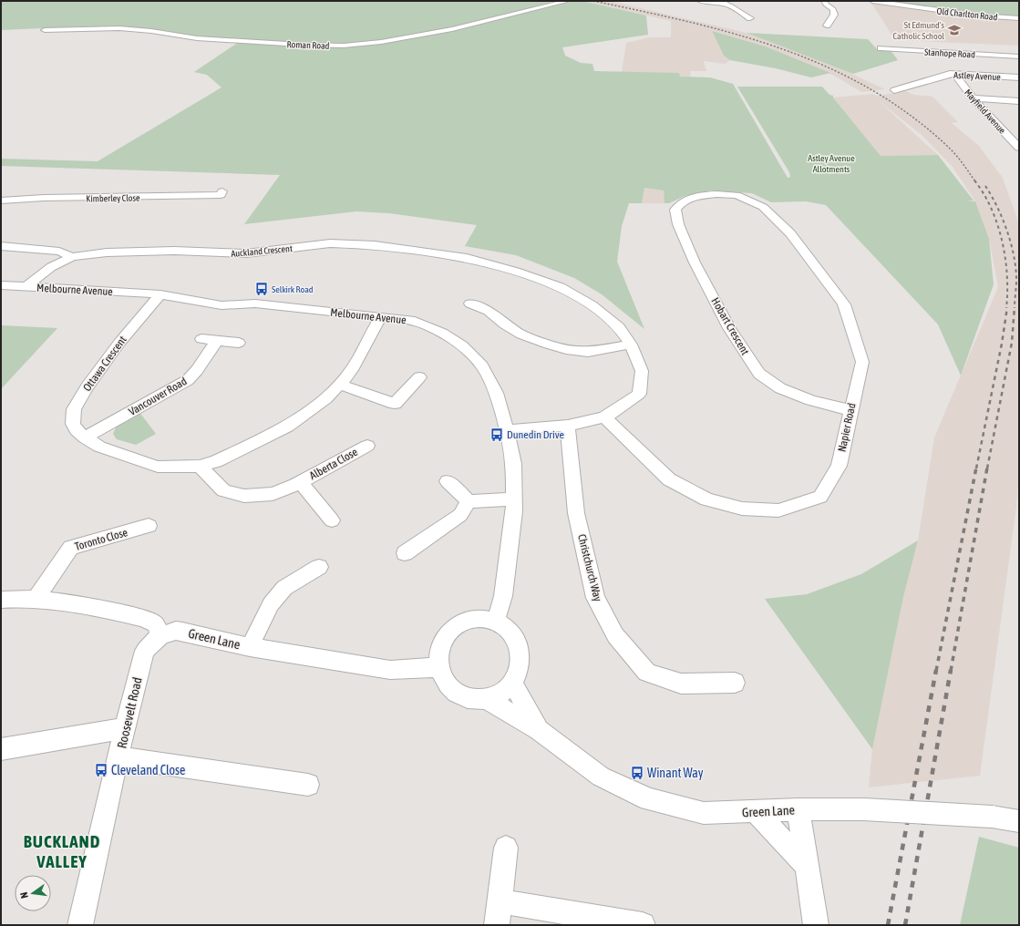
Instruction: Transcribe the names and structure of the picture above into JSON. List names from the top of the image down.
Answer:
{
  "streets": {
    "street": [
      "Old Charlton Road",
      "Roman Road",
      "Stanhope Road",
      "Astley Avenue",
      "Mayfield Avenue",
      "Kimberley Close",
      "Auckland Crescent",
      "Melbourne Avenue",
      "Hobart Crescent",
      "Ottawa Crescent",
      "Vancouver Road",
      "Napier Road",
      "Alberta Close",
      "Toronto Close",
      "Christchurch Way",
      "Green Lane",
      "Roosevelt Road"
    ]
  },
  "crossings": [
    ["Astley Avenue", "Mayfield Avenue"],
    ["Auckland Crescent", "Melbourne Avenue"],
    ["Melbourne Avenue", "Ottawa Crescent"],
    ["Melbourne Avenue", "Green Lane"],
    ["Hobart Crescent", "Napier Road"],
    ["Ottawa Crescent", "Vancouver Road"],
    ["Green Lane", "Roosevelt Road"]
  ],
  "districts": ["BUCKLAND VALLEY"],
  "parks": ["Astley Avenue Allotments"],
  "places": {
    "school or university": ["St Edmund's Catholic School"],
    "bus stop": [
      "Selkirk Road",
      "Dunedin Drive",
      "Cleveland Close",
      "Winant Way"
    ]
  },
  "north": "left"
}
